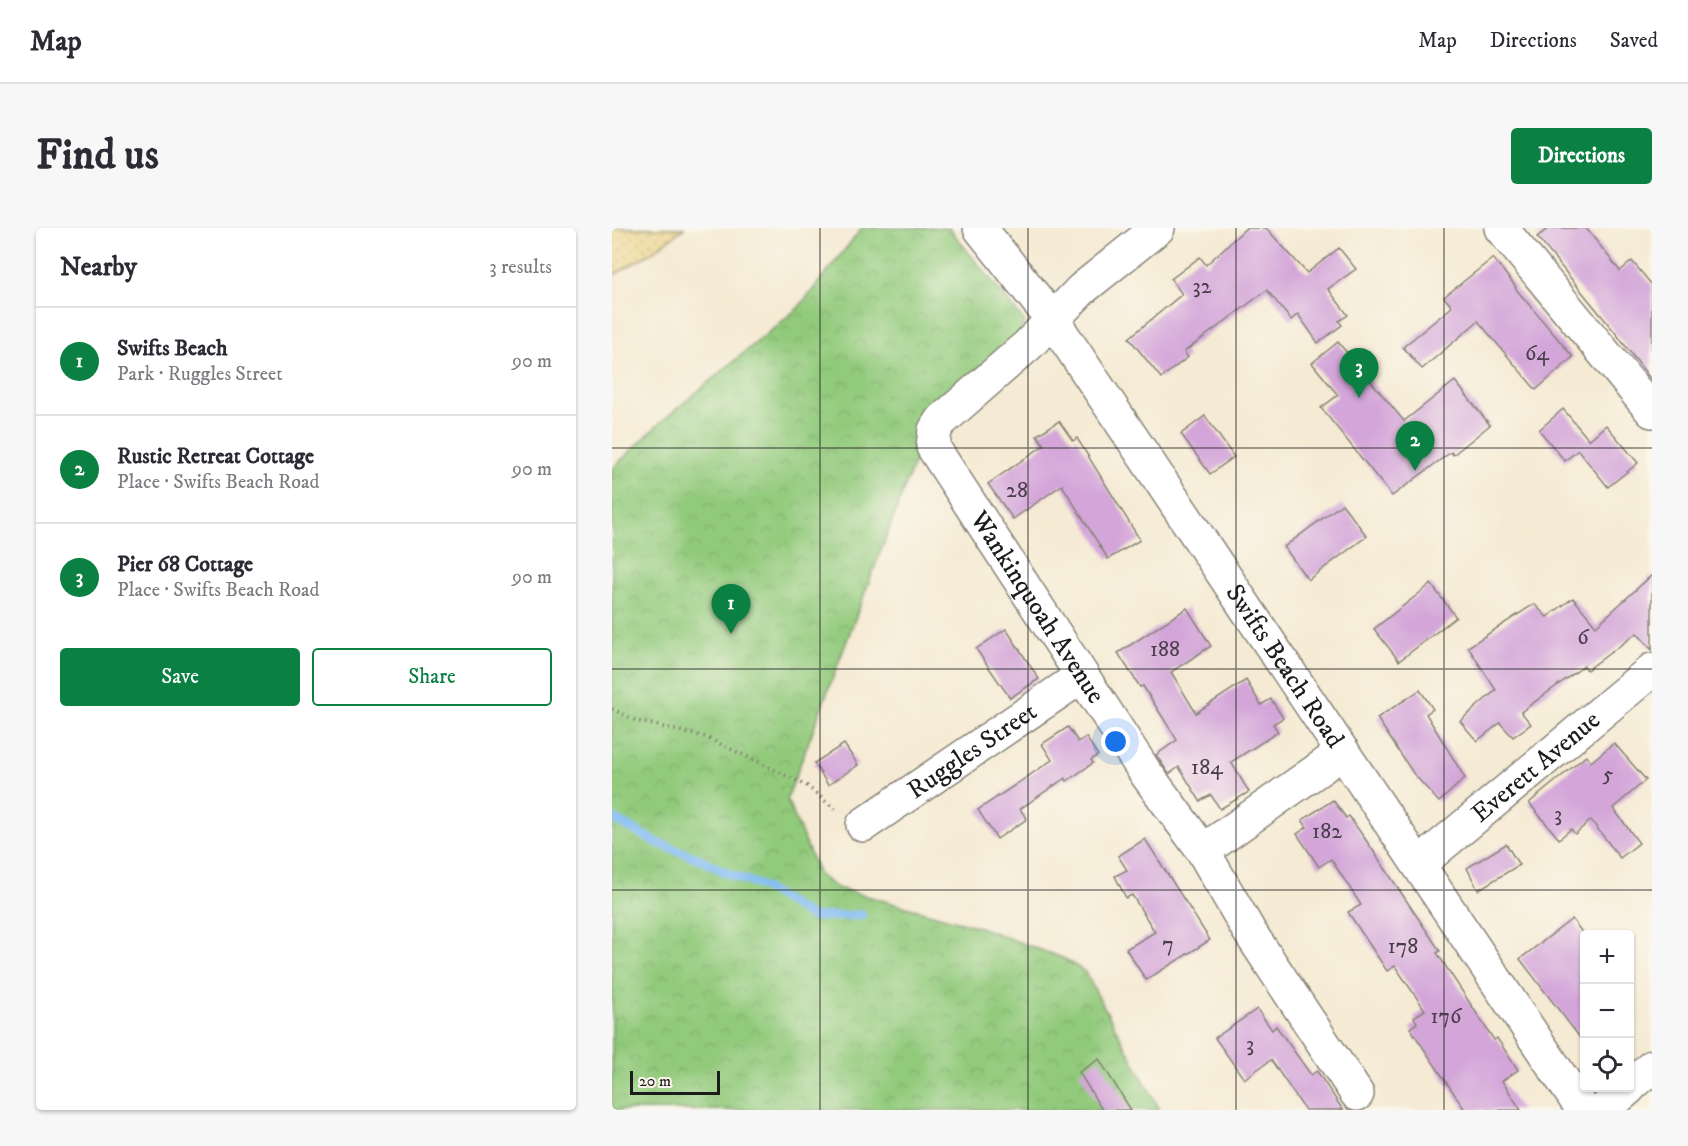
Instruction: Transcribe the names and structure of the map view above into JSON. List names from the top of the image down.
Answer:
{
  "streets": {
    "street": [
      "Wankinquoah Avenue",
      "Swifts Beach Road",
      "Ruggles Street",
      "Everett Avenue"
    ]
  },
  "crossings": [
    ["Wankinquoah Avenue", "Swifts Beach Road"],
    ["Wankinquoah Avenue", "Ruggles Street"],
    ["Swifts Beach Road", "Everett Avenue"]
  ],
  "house_numbers": [
    "32",
    "64",
    "28",
    "6",
    "188",
    "184",
    "5",
    "3",
    "182",
    "7",
    "178",
    "176",
    "3"
  ],
  "scale_bar": "20 m",
  "page": {
    "header": "Map",
    "nav": ["Map", "Directions", "Saved"],
    "buttons": [
      "Directions",
      ["Save", "Share"]
    ],
    "title": "Find us",
    "heading": ["Nearby", "3 results"],
    "list": [
      {
        "mark": "1",
        "name": "Swifts Beach",
        "note": "Park · Ruggles Street",
        "value": "90 m"
      },
      {
        "mark": "2",
        "name": "Rustic Retreat Cottage",
        "note": "Place · Swifts Beach Road",
        "value": "90 m"
      },
      {
        "mark": "3",
        "name": "Pier 68 Cottage",
        "note": "Place · Swifts Beach Road",
        "value": "90 m"
      }
    ],
    "pins": ["3", "2", "1"],
    "map_buttons": ["+", "−"],
    "scale": "20 m"
  }
}
